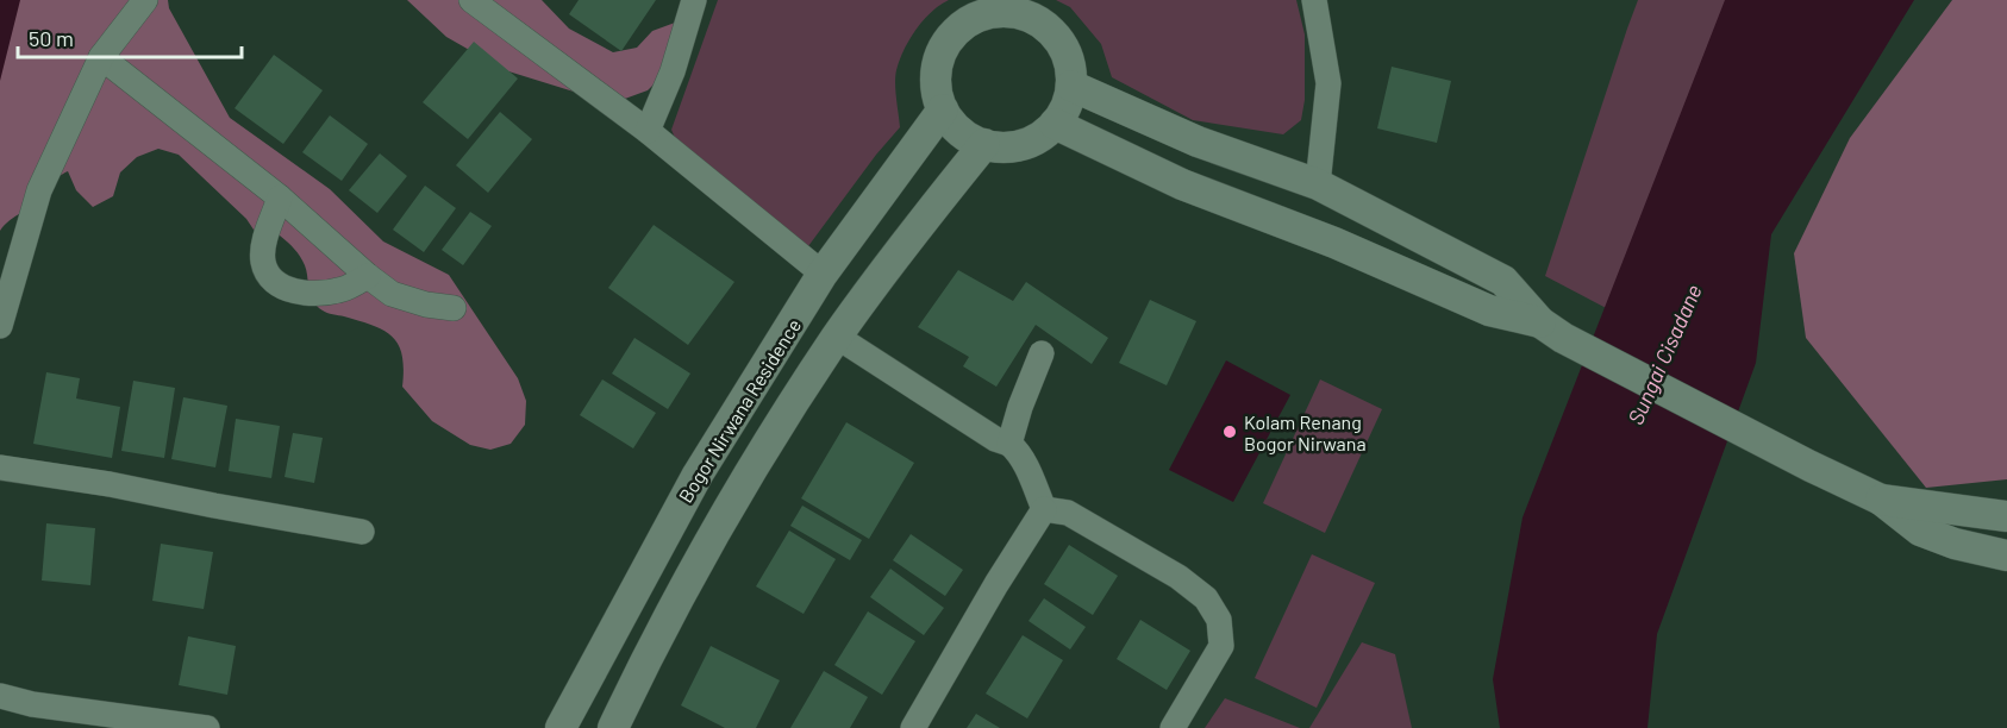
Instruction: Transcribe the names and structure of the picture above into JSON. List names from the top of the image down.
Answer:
{
  "streets": {
    "street": ["Bogor Nirwana Residence"]
  },
  "water": ["Sungai Cisadane"],
  "places": ["Kolam Renang Bogor Nirwana"],
  "scale_bar": "50 m"
}
